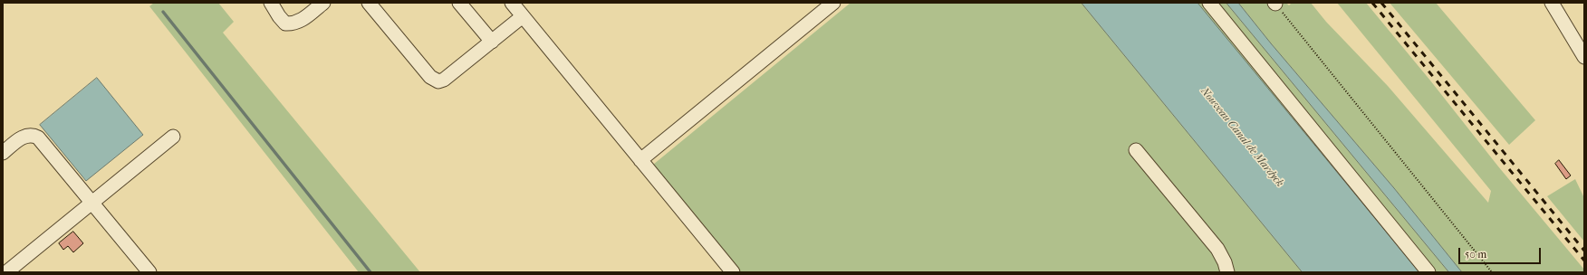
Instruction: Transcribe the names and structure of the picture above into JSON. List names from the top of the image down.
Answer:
{
  "water": ["Nouveau Canal de Mardyck"],
  "scale_bar": "50 m"
}
